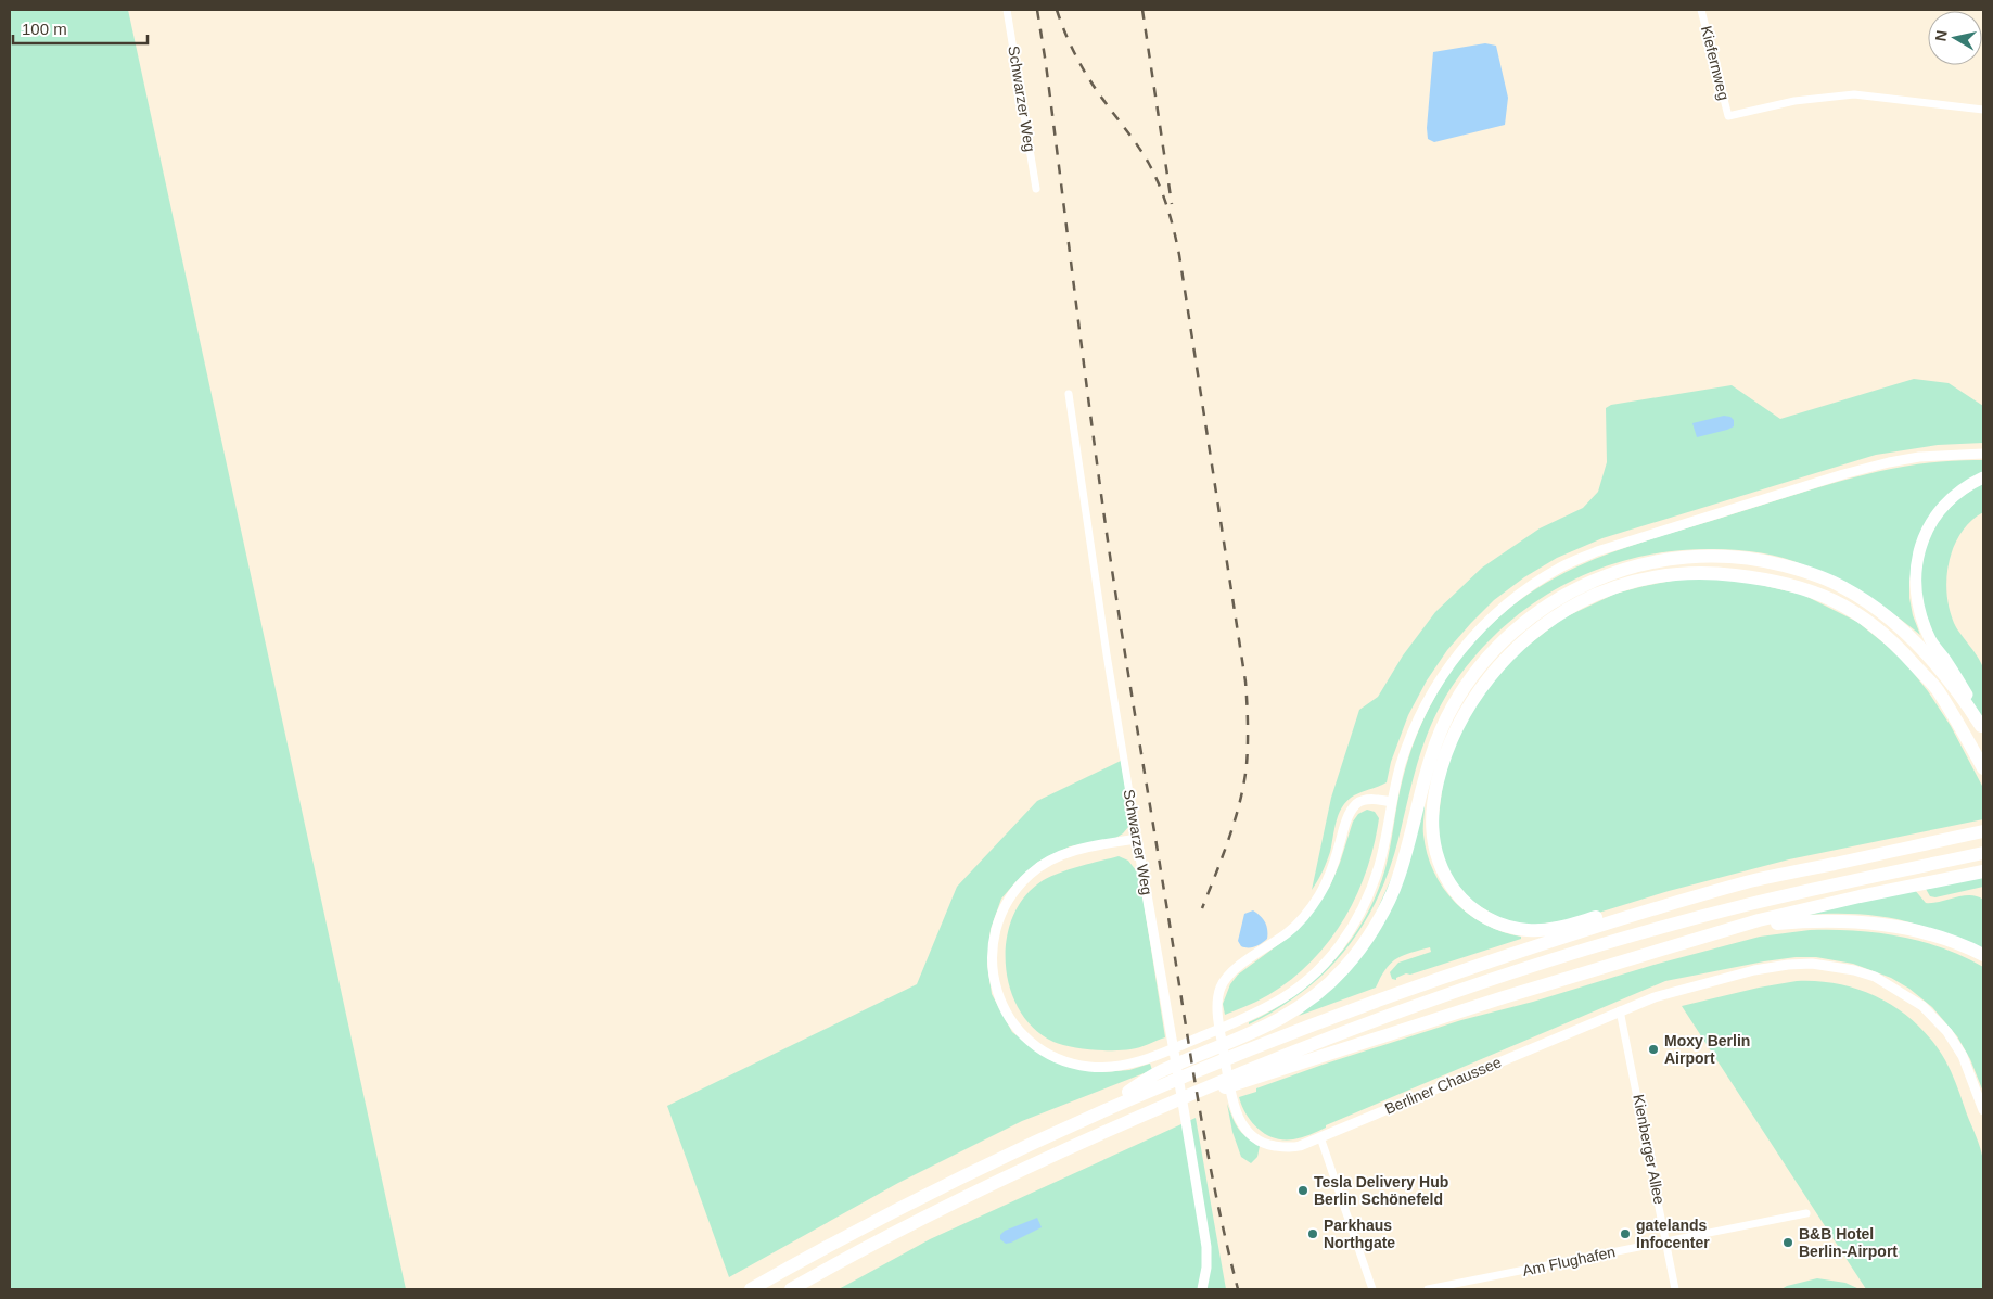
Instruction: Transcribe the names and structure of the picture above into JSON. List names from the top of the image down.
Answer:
{
  "streets": {
    "street": [
      "Kiefernweg",
      "Schwarzer Weg",
      "Berliner Chaussee",
      "Kienberger Allee",
      "Am Flughafen"
    ]
  },
  "crossings": [
    ["Berliner Chaussee", "Kienberger Allee"],
    ["Kienberger Allee", "Am Flughafen"]
  ],
  "places": [
    "Moxy Berlin Airport",
    "Tesla Delivery Hub Berlin Schönefeld",
    "Parkhaus Northgate",
    "gatelands Infocenter",
    "B&B Hotel Berlin-Airport"
  ],
  "scale_bar": "100 m",
  "north": "left"
}
